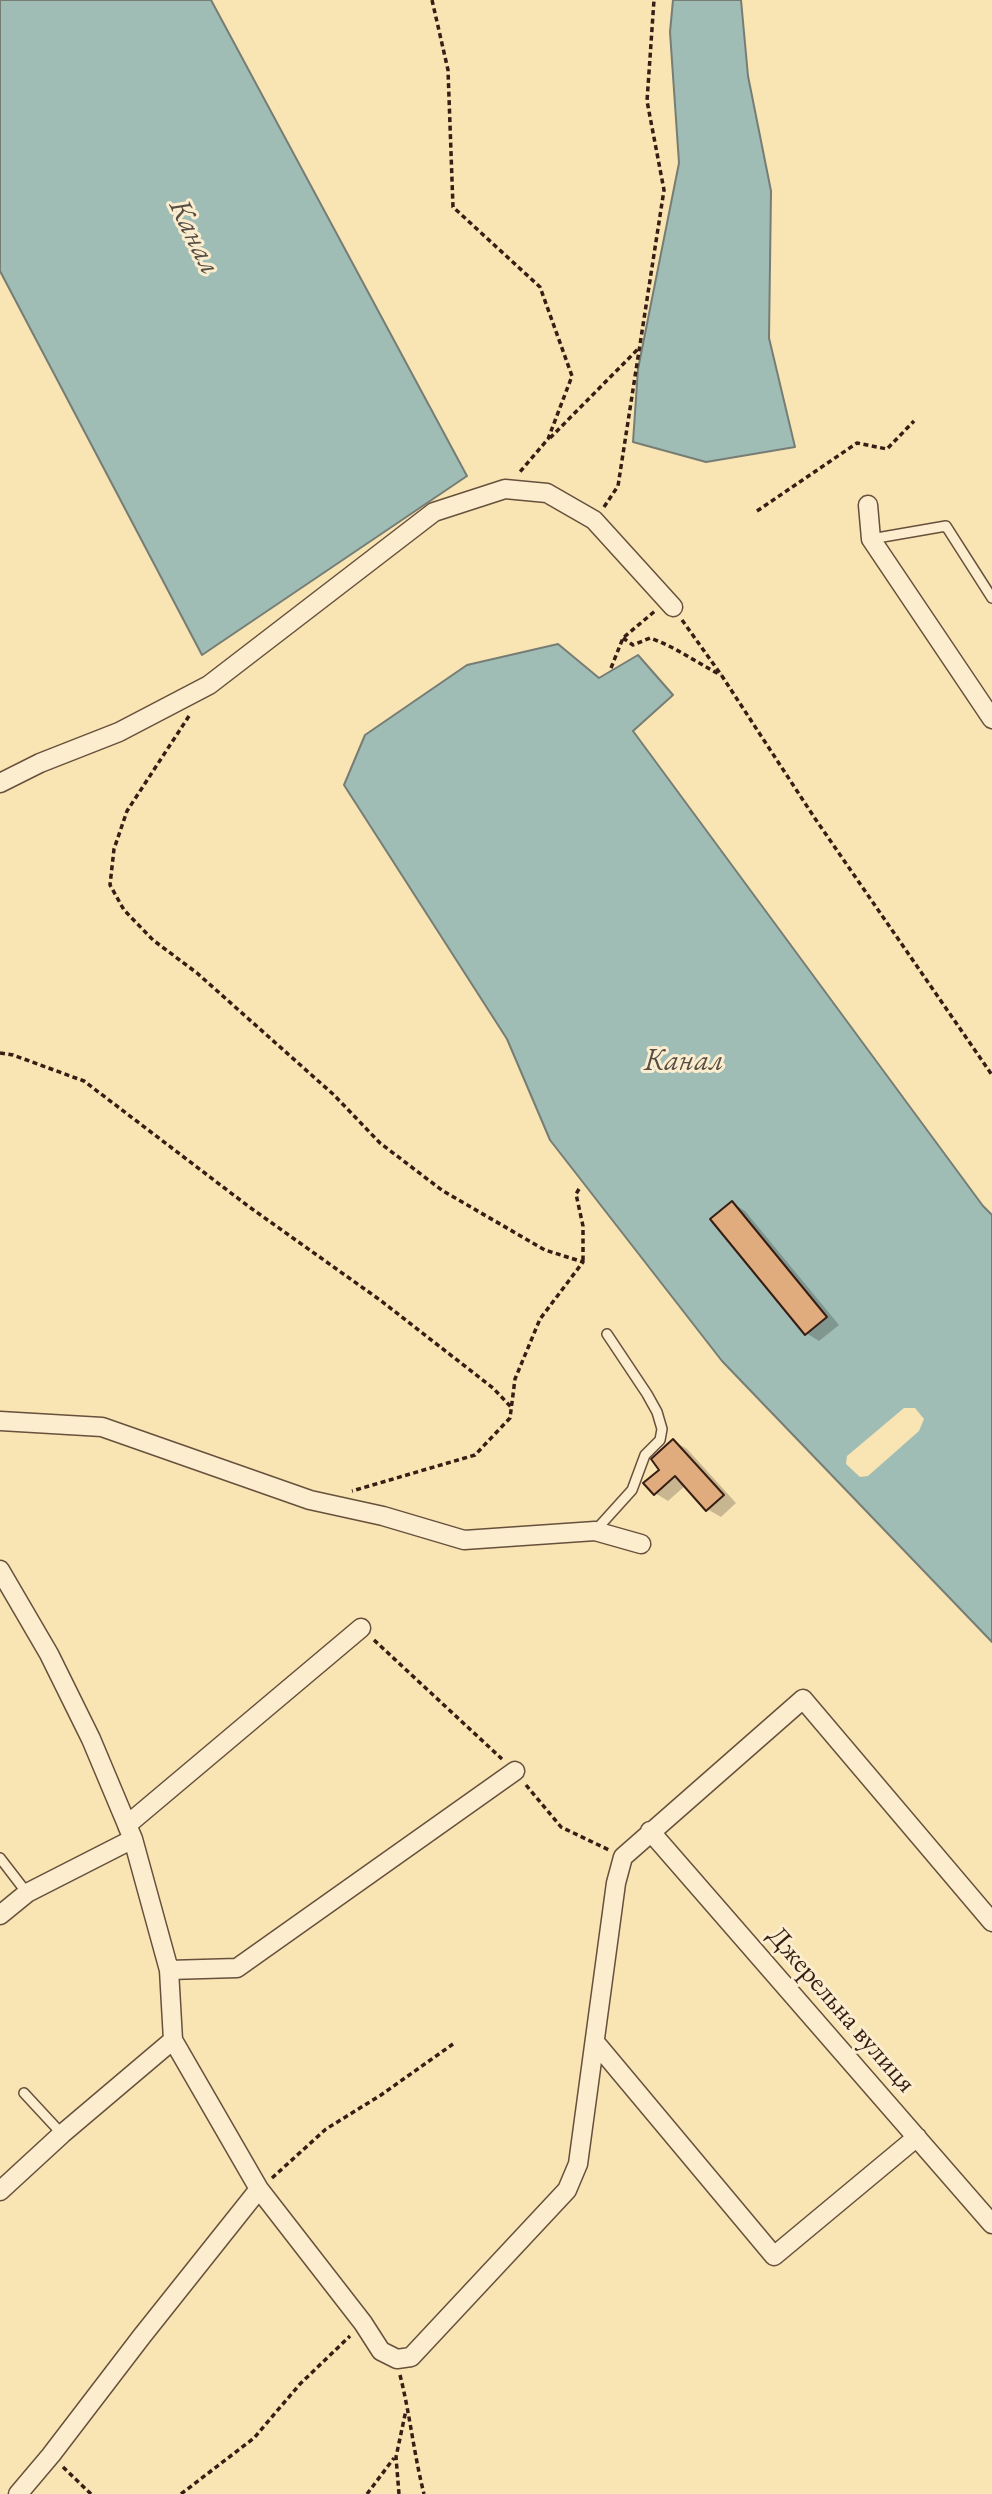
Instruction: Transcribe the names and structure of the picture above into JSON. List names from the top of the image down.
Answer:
{
  "streets": {
    "street": ["Джерельна вулиця"]
  },
  "water": ["Канал"]
}
